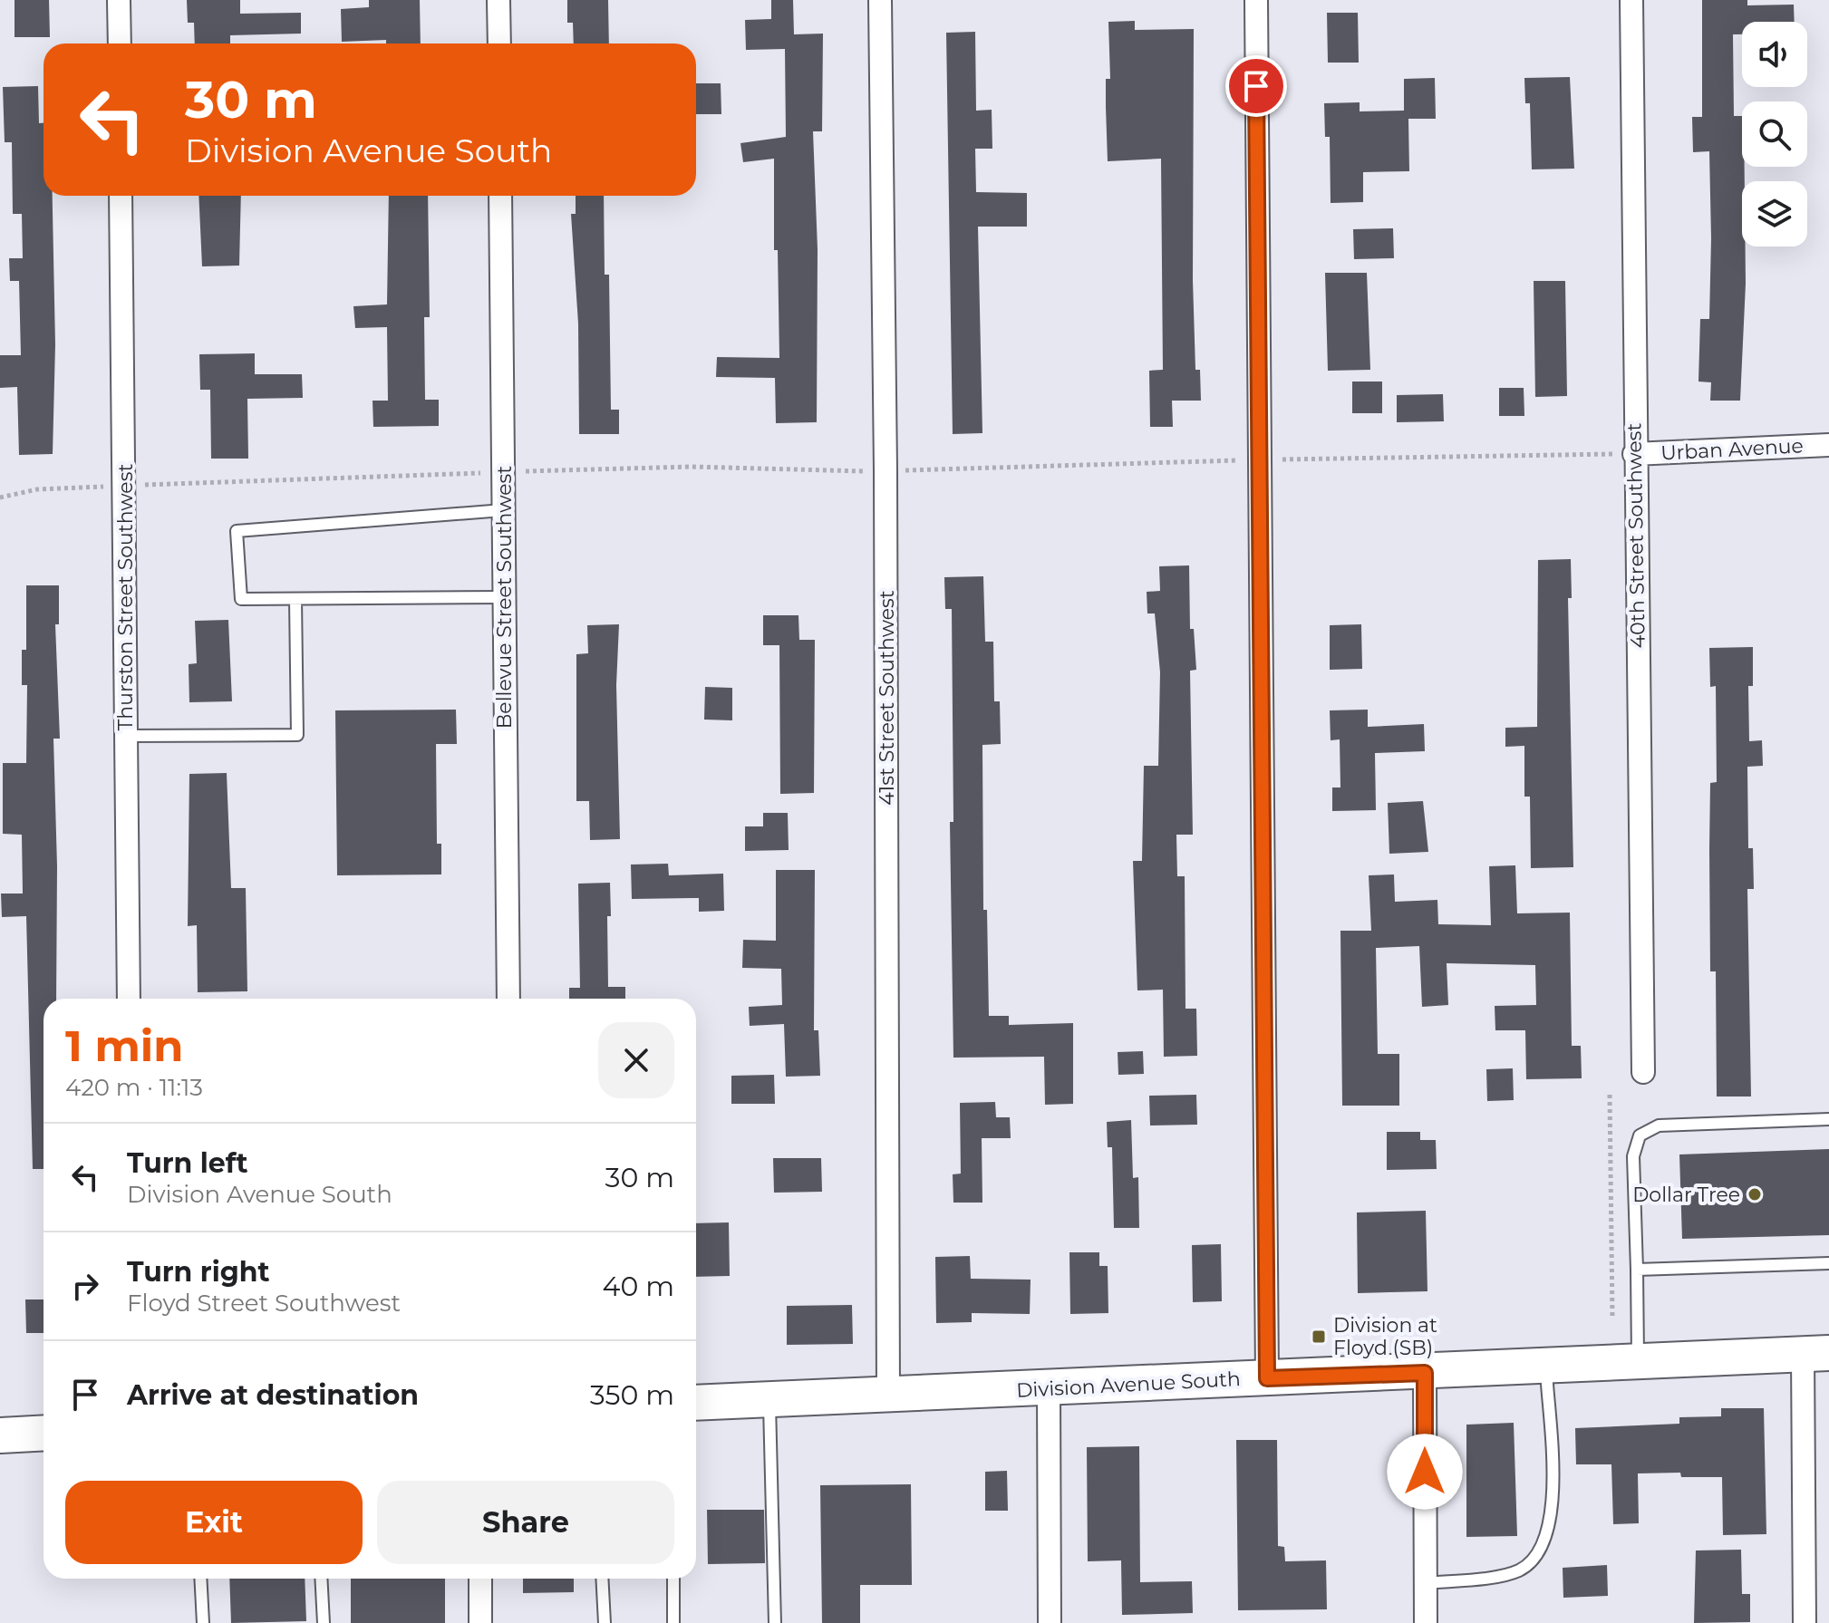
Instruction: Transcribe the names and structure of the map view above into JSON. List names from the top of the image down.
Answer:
{
  "streets": {
    "main road": ["Division Avenue South"],
    "street": [
      "Urban Avenue",
      "40th Street Southwest",
      "Thurston Street Southwest",
      "Bellevue Street Southwest",
      "41st Street Southwest"
    ]
  },
  "crossings": [
    ["Urban Avenue", "40th Street Southwest"],
    ["41st Street Southwest", "Division Avenue South"]
  ],
  "places": {
    "other": ["Dollar Tree"],
    "transit": ["Division at Floyd (SB)"]
  },
  "page": {
    "turn": ["30 m", "Division Avenue South"],
    "heading": ["1 min", "420 m · 11:13"],
    "list": [
      {
        "name": "Turn left",
        "note": "Division Avenue South",
        "value": "30 m"
      },
      {
        "name": "Turn right",
        "note": "Floyd Street Southwest",
        "value": "40 m"
      },
      {
        "name": "Arrive at destination",
        "value": "350 m"
      }
    ],
    "buttons": ["Exit", "Share"]
  }
}
